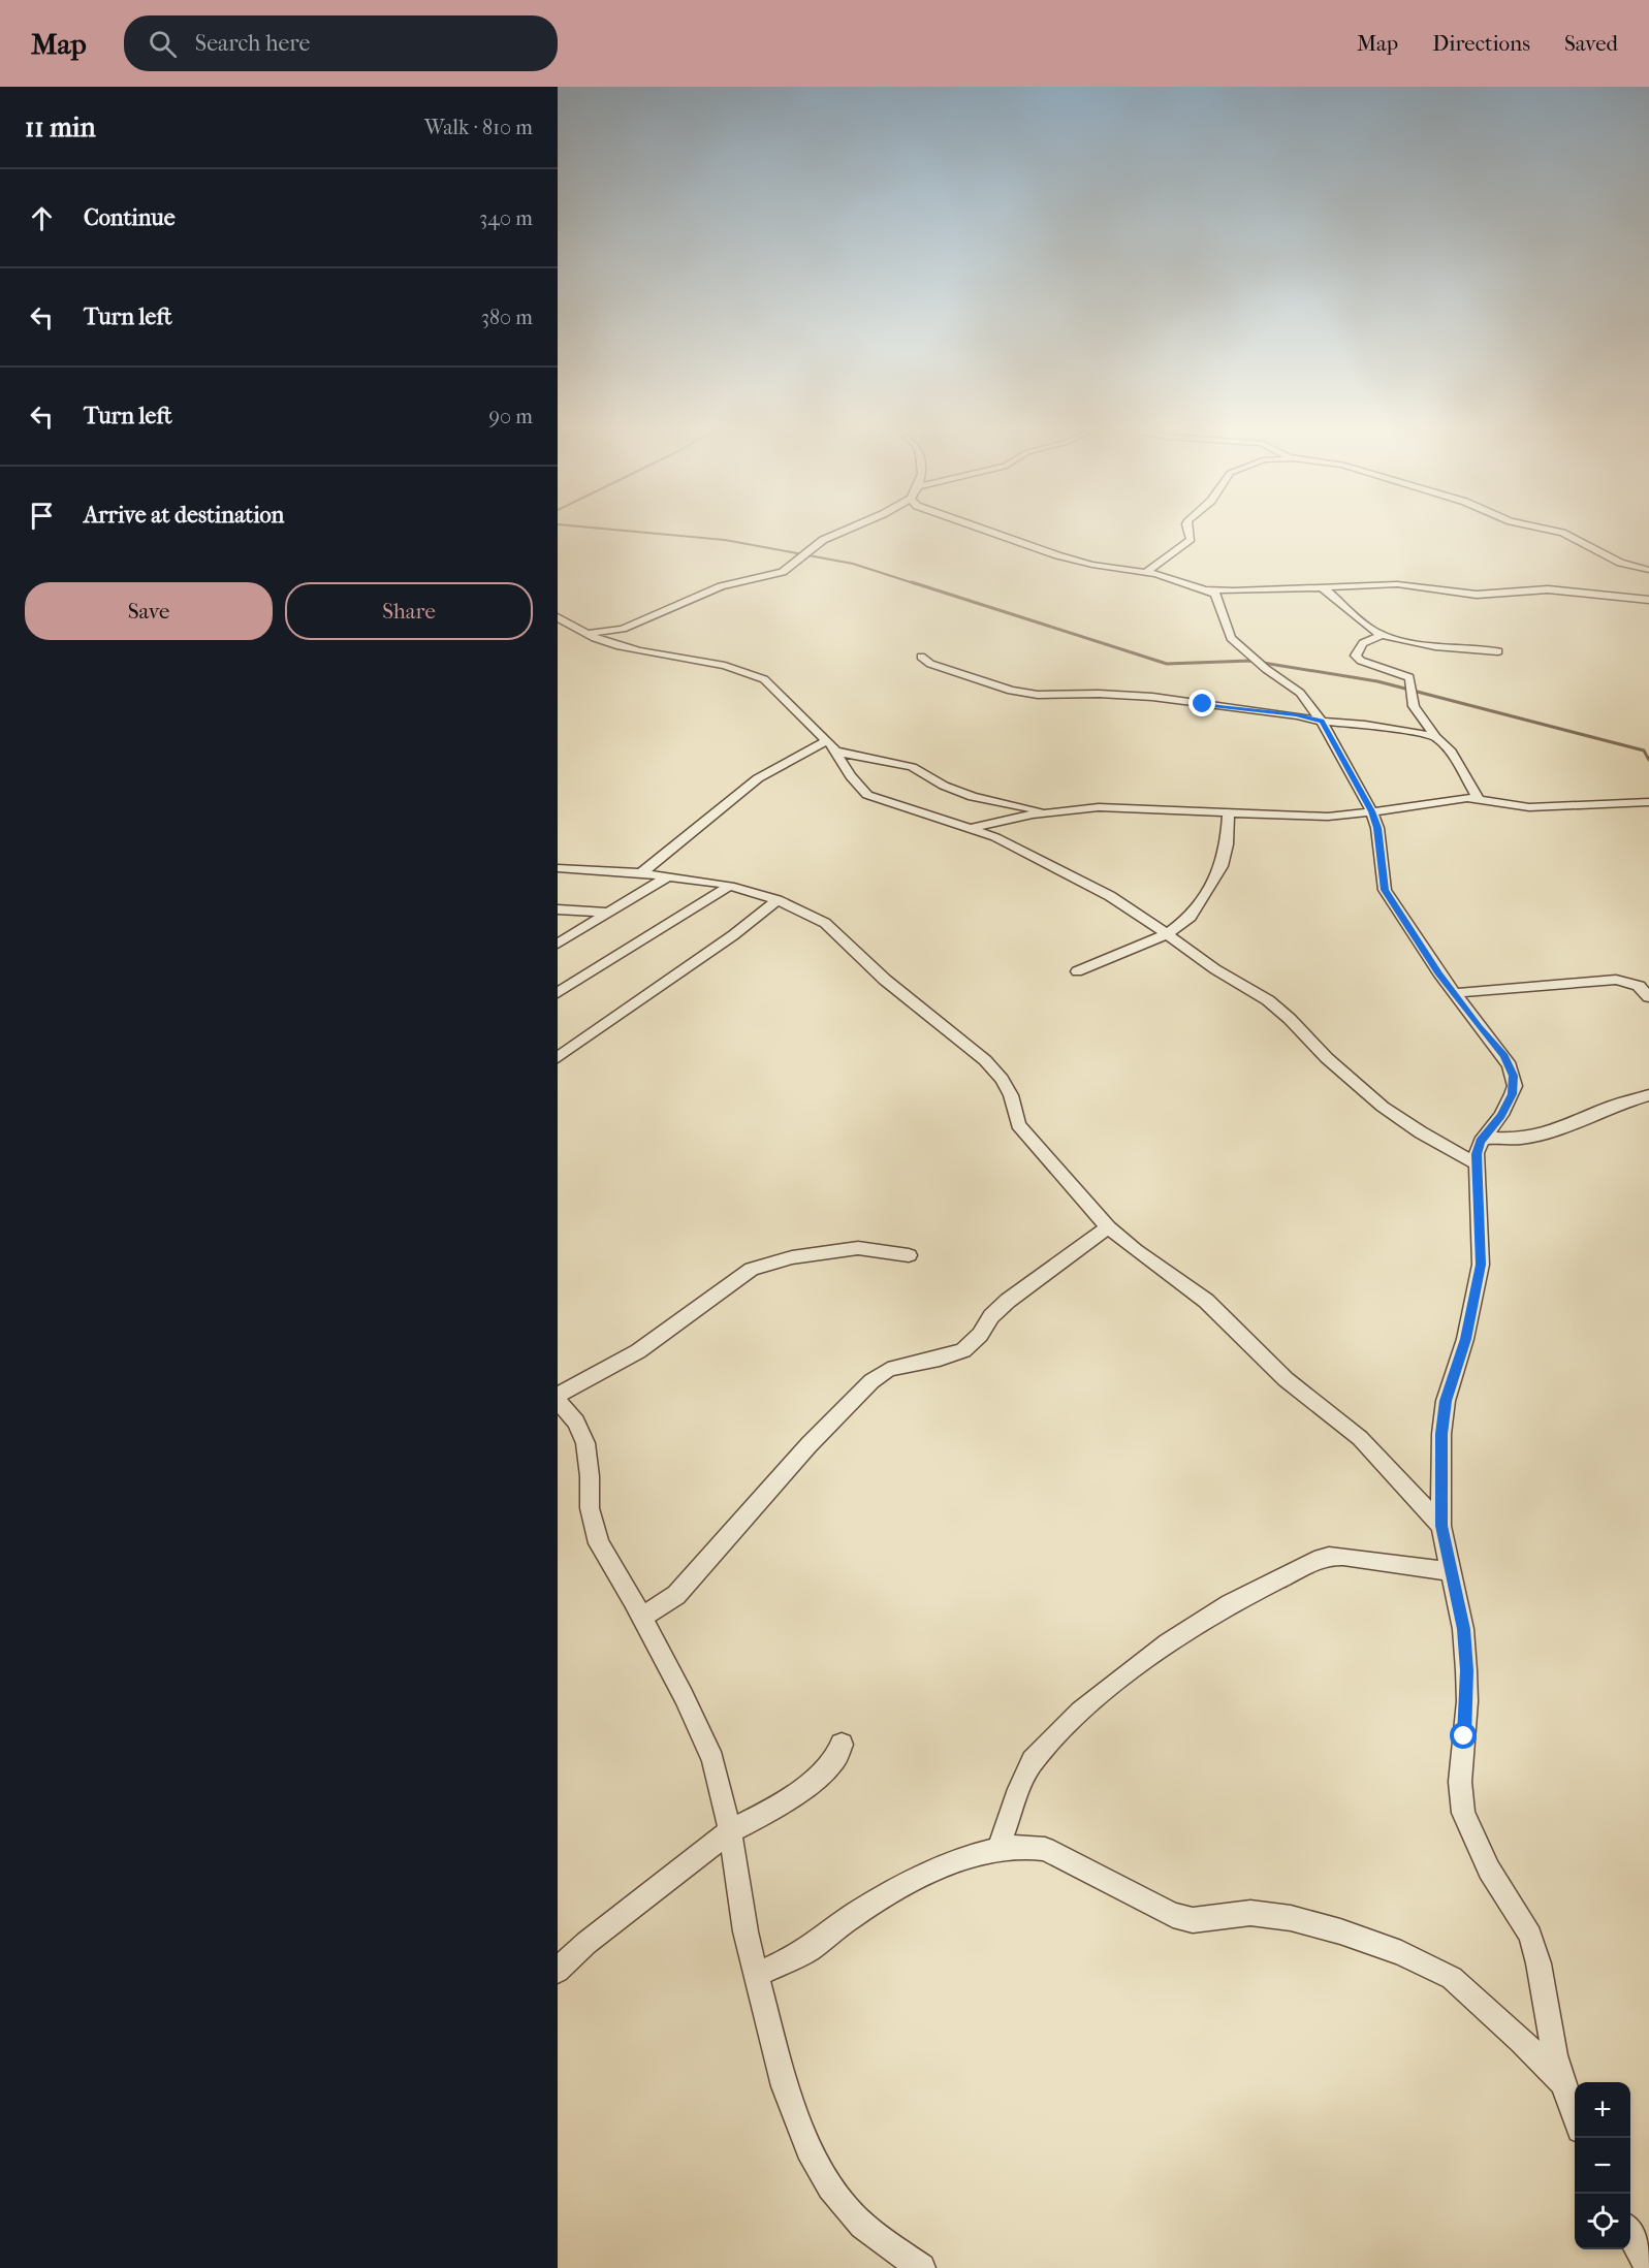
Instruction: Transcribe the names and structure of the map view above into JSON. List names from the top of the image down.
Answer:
{
  "page": {
    "header": "Map",
    "search": "Search here",
    "nav": ["Map", "Directions", "Saved"],
    "heading": ["11 min", "Walk · 810 m"],
    "list": [
      ["Continue", "340 m"],
      ["Turn left", "380 m"],
      ["Turn left", "90 m"],
      "Arrive at destination"
    ],
    "buttons": ["Save", "Share"],
    "map_buttons": ["+", "−"]
  }
}
